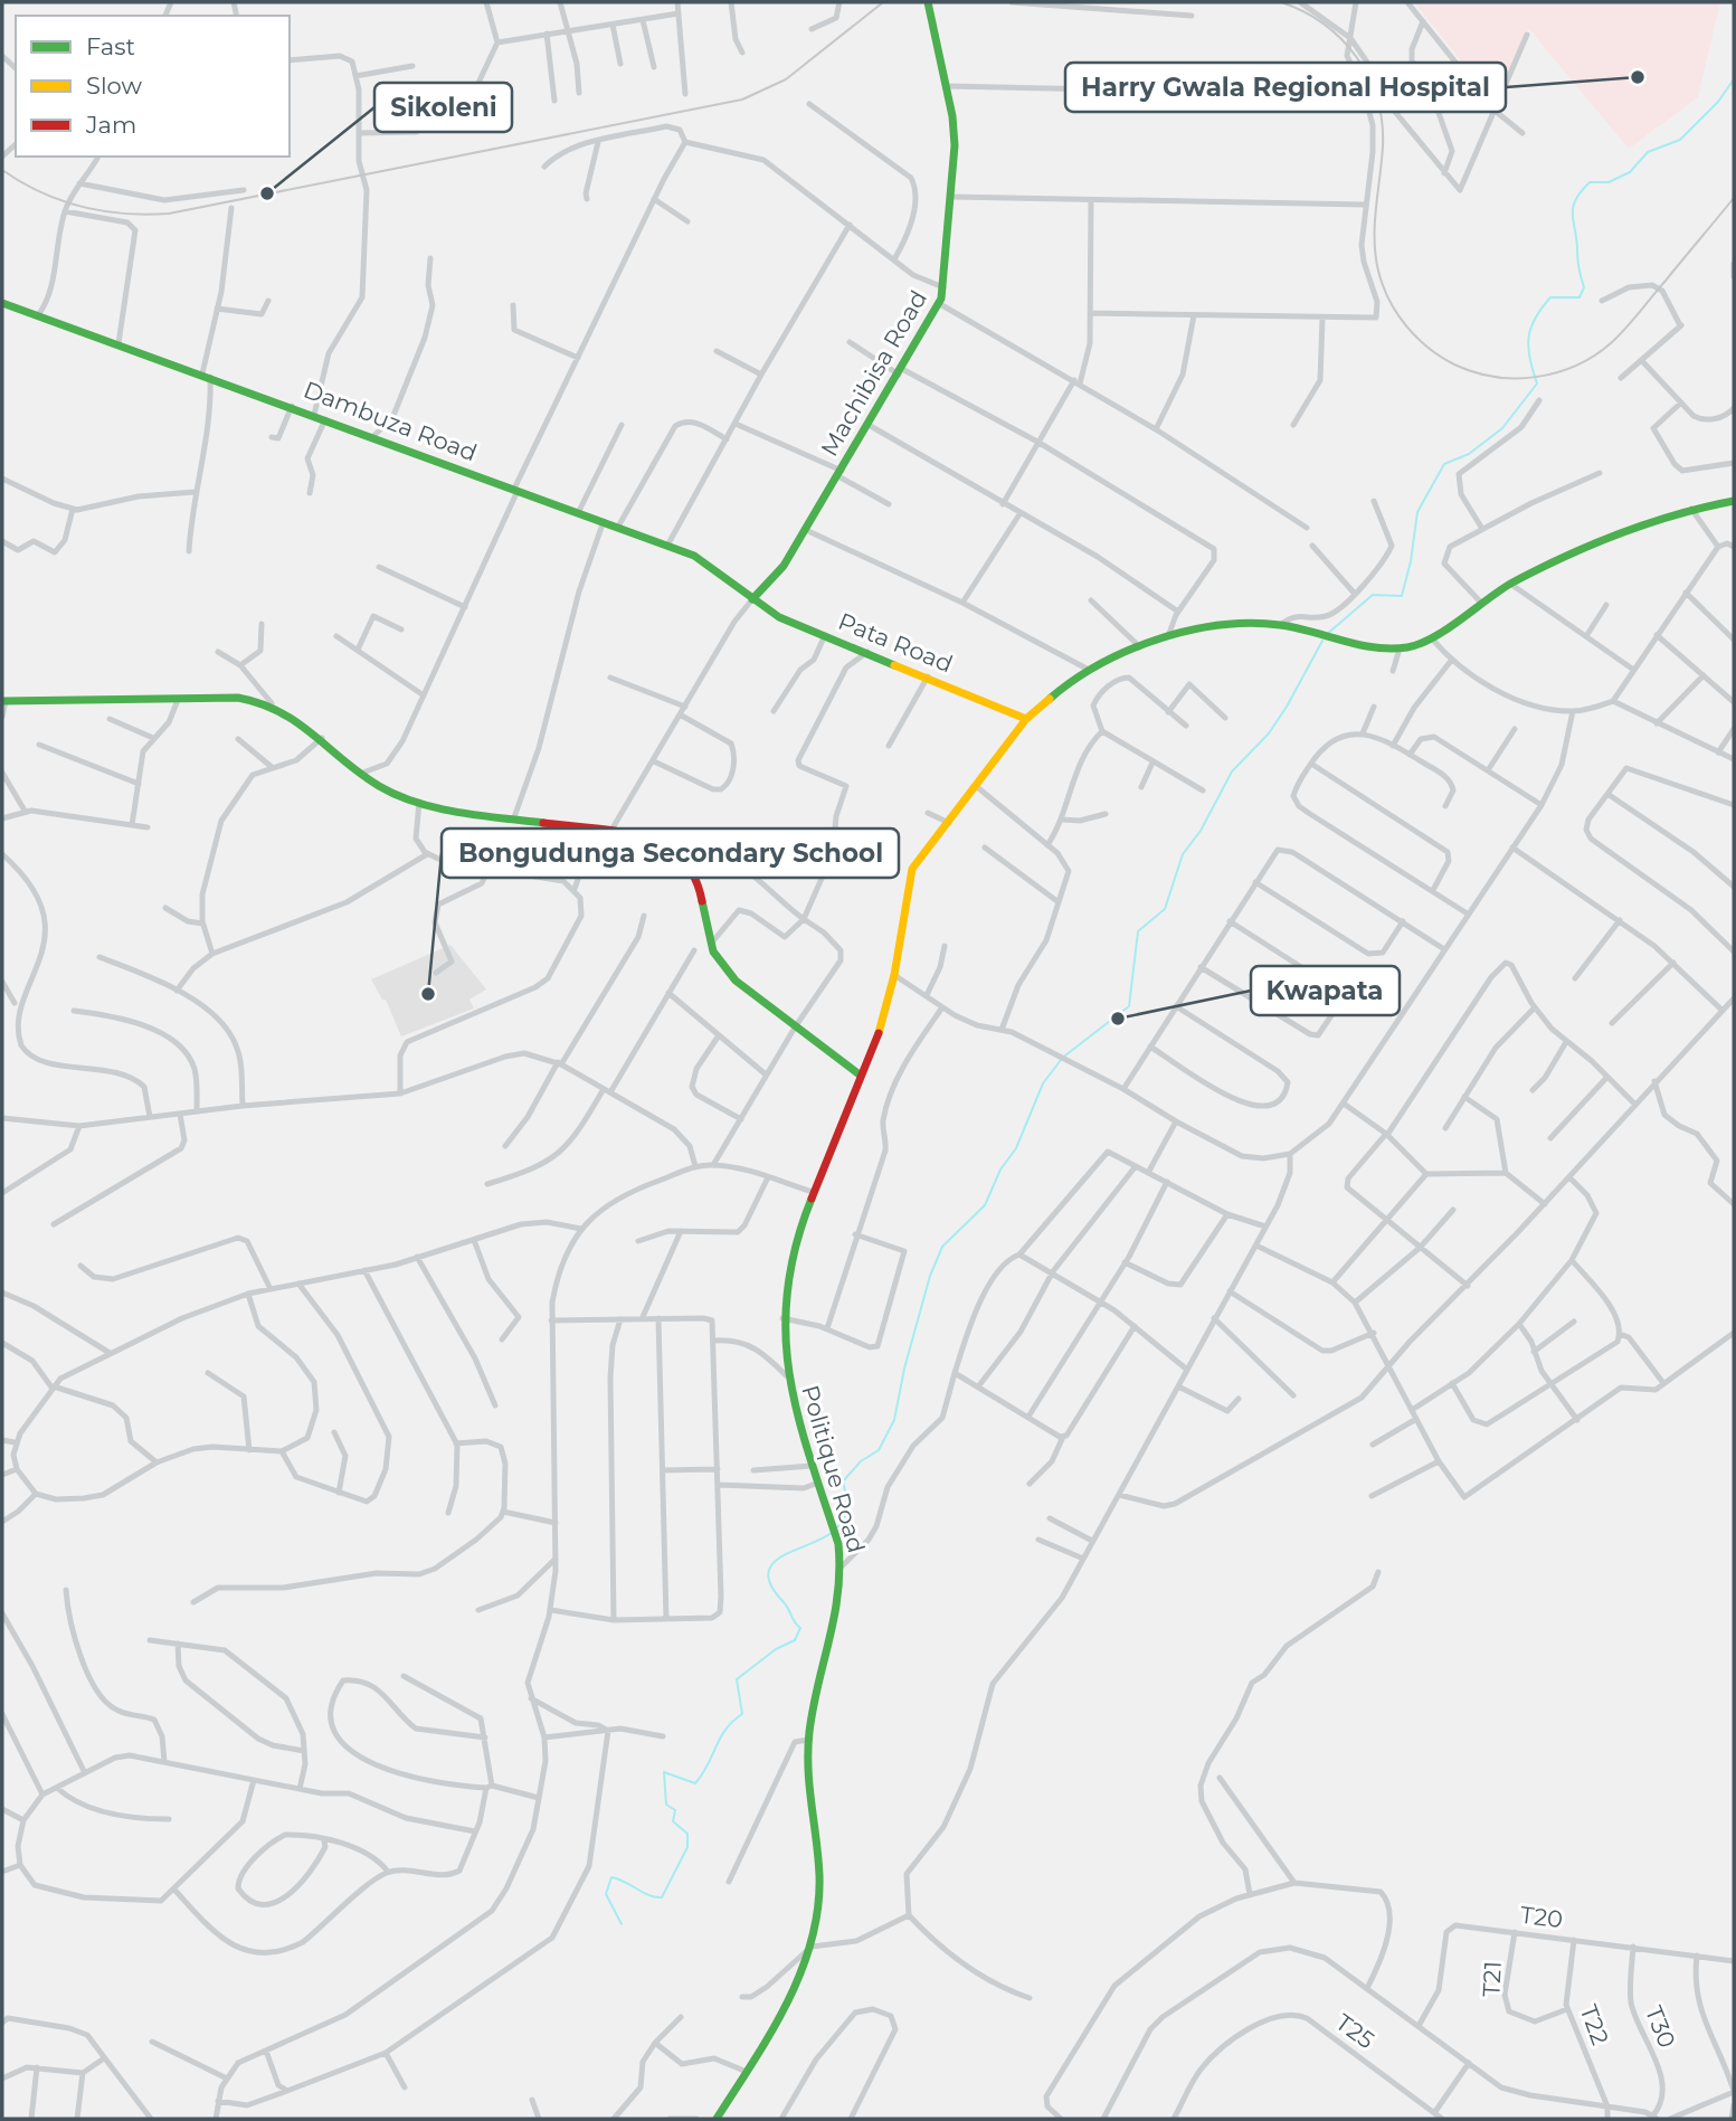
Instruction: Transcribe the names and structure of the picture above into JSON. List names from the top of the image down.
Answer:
{
  "streets": {
    "street": [
      "Machibisa Road",
      "Dambuza Road",
      "Pata Road",
      "Politique Road",
      "T20",
      "T21",
      "T22",
      "T30",
      "T25"
    ]
  },
  "crossings": [
    ["Machibisa Road", "Dambuza Road"],
    ["Machibisa Road", "Pata Road"],
    ["Dambuza Road", "Pata Road"],
    ["T20", "T21"],
    ["T20", "T22"],
    ["T20", "T30"],
    ["T21", "T22"]
  ],
  "places": [
    "Harry Gwala Regional Hospital",
    "Sikoleni",
    "Bongudunga Secondary School",
    "Kwapata"
  ],
  "legend": ["Fast", "Slow", "Jam"]
}
